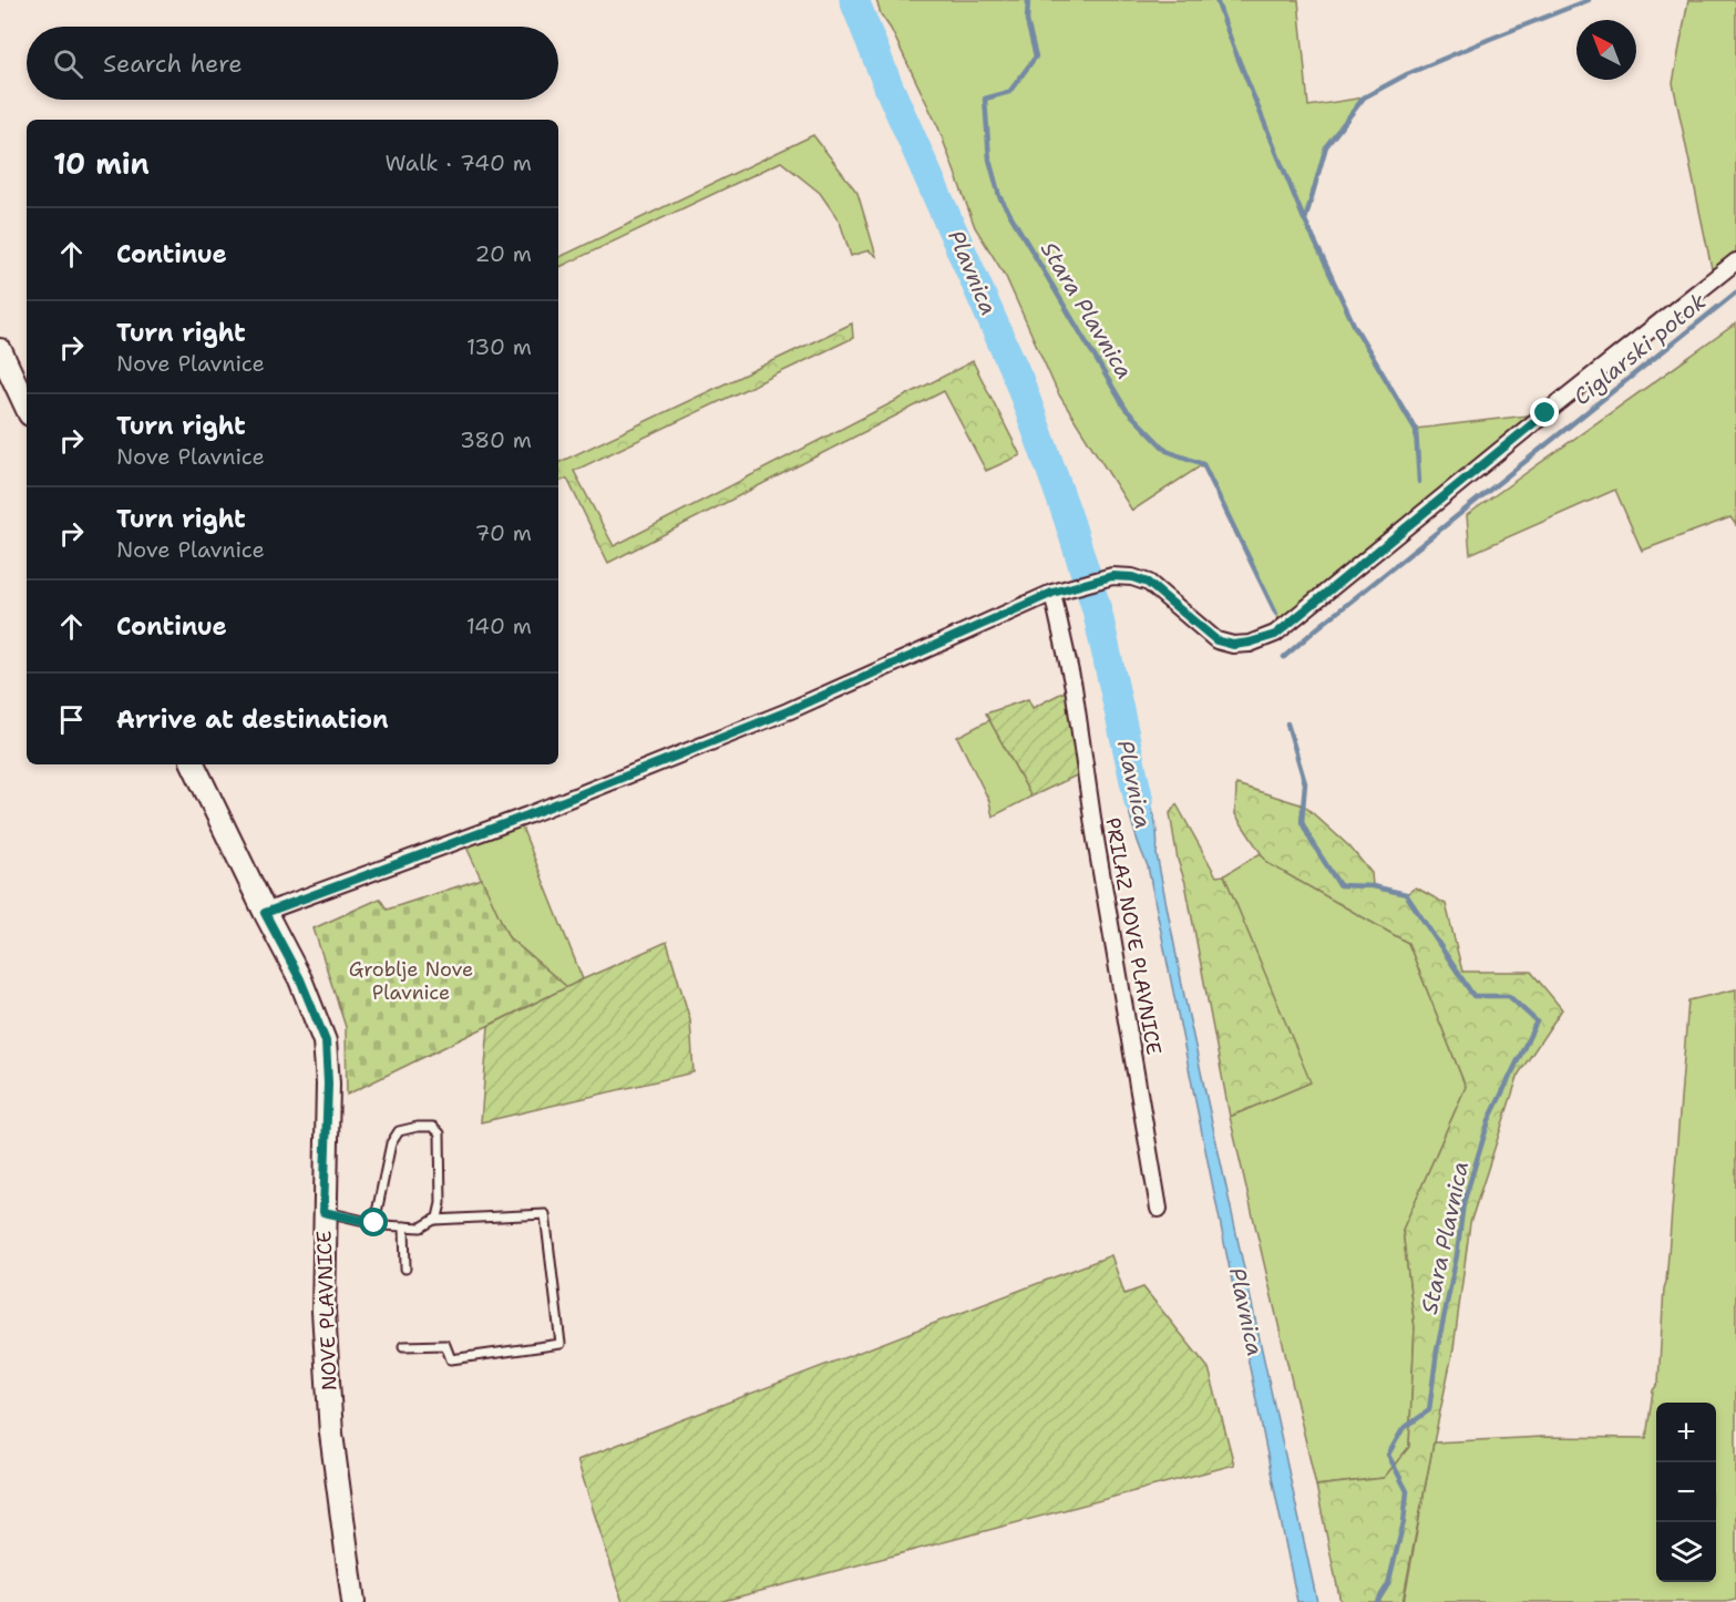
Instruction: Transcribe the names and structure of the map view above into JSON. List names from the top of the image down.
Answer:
{
  "streets": {
    "street": ["PRILAZ NOVE PLAVNICE", "NOVE PLAVNICE"]
  },
  "water": ["Plavnica", "Stara Plavnica", "Ciglarski potok"],
  "parks": ["Groblje Nove Plavnice"],
  "north": "top left",
  "page": {
    "search": "Search here",
    "heading": ["10 min", "Walk · 740 m"],
    "list": [
      ["Continue", "20 m"],
      ["Turn right", "Nove Plavnice", "130 m"],
      ["Turn right", "Nove Plavnice", "380 m"],
      ["Turn right", "Nove Plavnice", "70 m"],
      ["Continue", "140 m"],
      "Arrive at destination"
    ],
    "map_buttons": ["+", "−"]
  }
}
